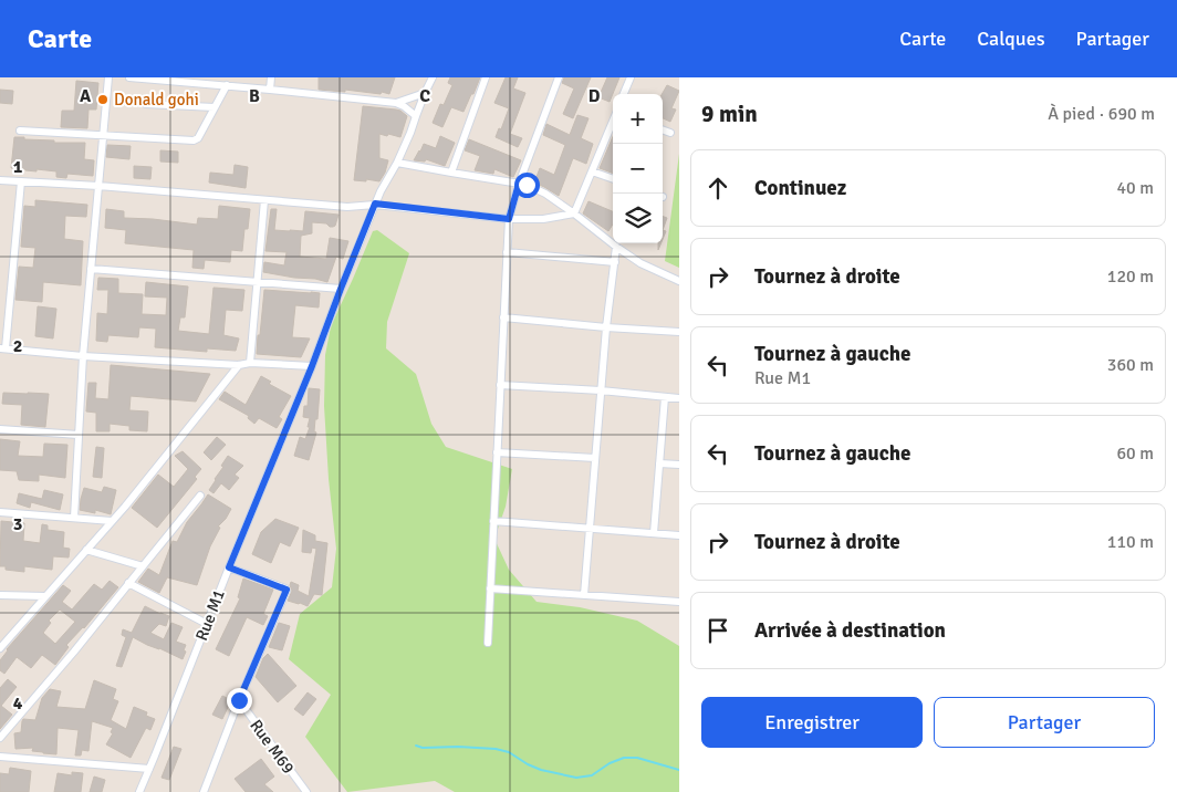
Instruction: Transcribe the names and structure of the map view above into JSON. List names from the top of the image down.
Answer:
{
  "streets": {
    "street": ["Rue M1", "Rue M69"]
  },
  "places": ["Donald gohi"],
  "page": {
    "header": "Carte",
    "nav": ["Carte", "Calques", "Partager"],
    "heading": ["9 min", "À pied · 690 m"],
    "map_buttons": ["+", "−"],
    "list": [
      ["Continuez", "40 m"],
      ["Tournez à droite", "120 m"],
      ["Tournez à gauche", "Rue M1", "360 m"],
      ["Tournez à gauche", "60 m"],
      ["Tournez à droite", "110 m"],
      "Arrivée à destination"
    ],
    "buttons": ["Enregistrer", "Partager"]
  },
  "grid": {
    "columns": [
      "A",
      "B",
      "C",
      "D"
    ],
    "rows": [
      "1",
      "2",
      "3",
      "4"
    ]
  }
}
